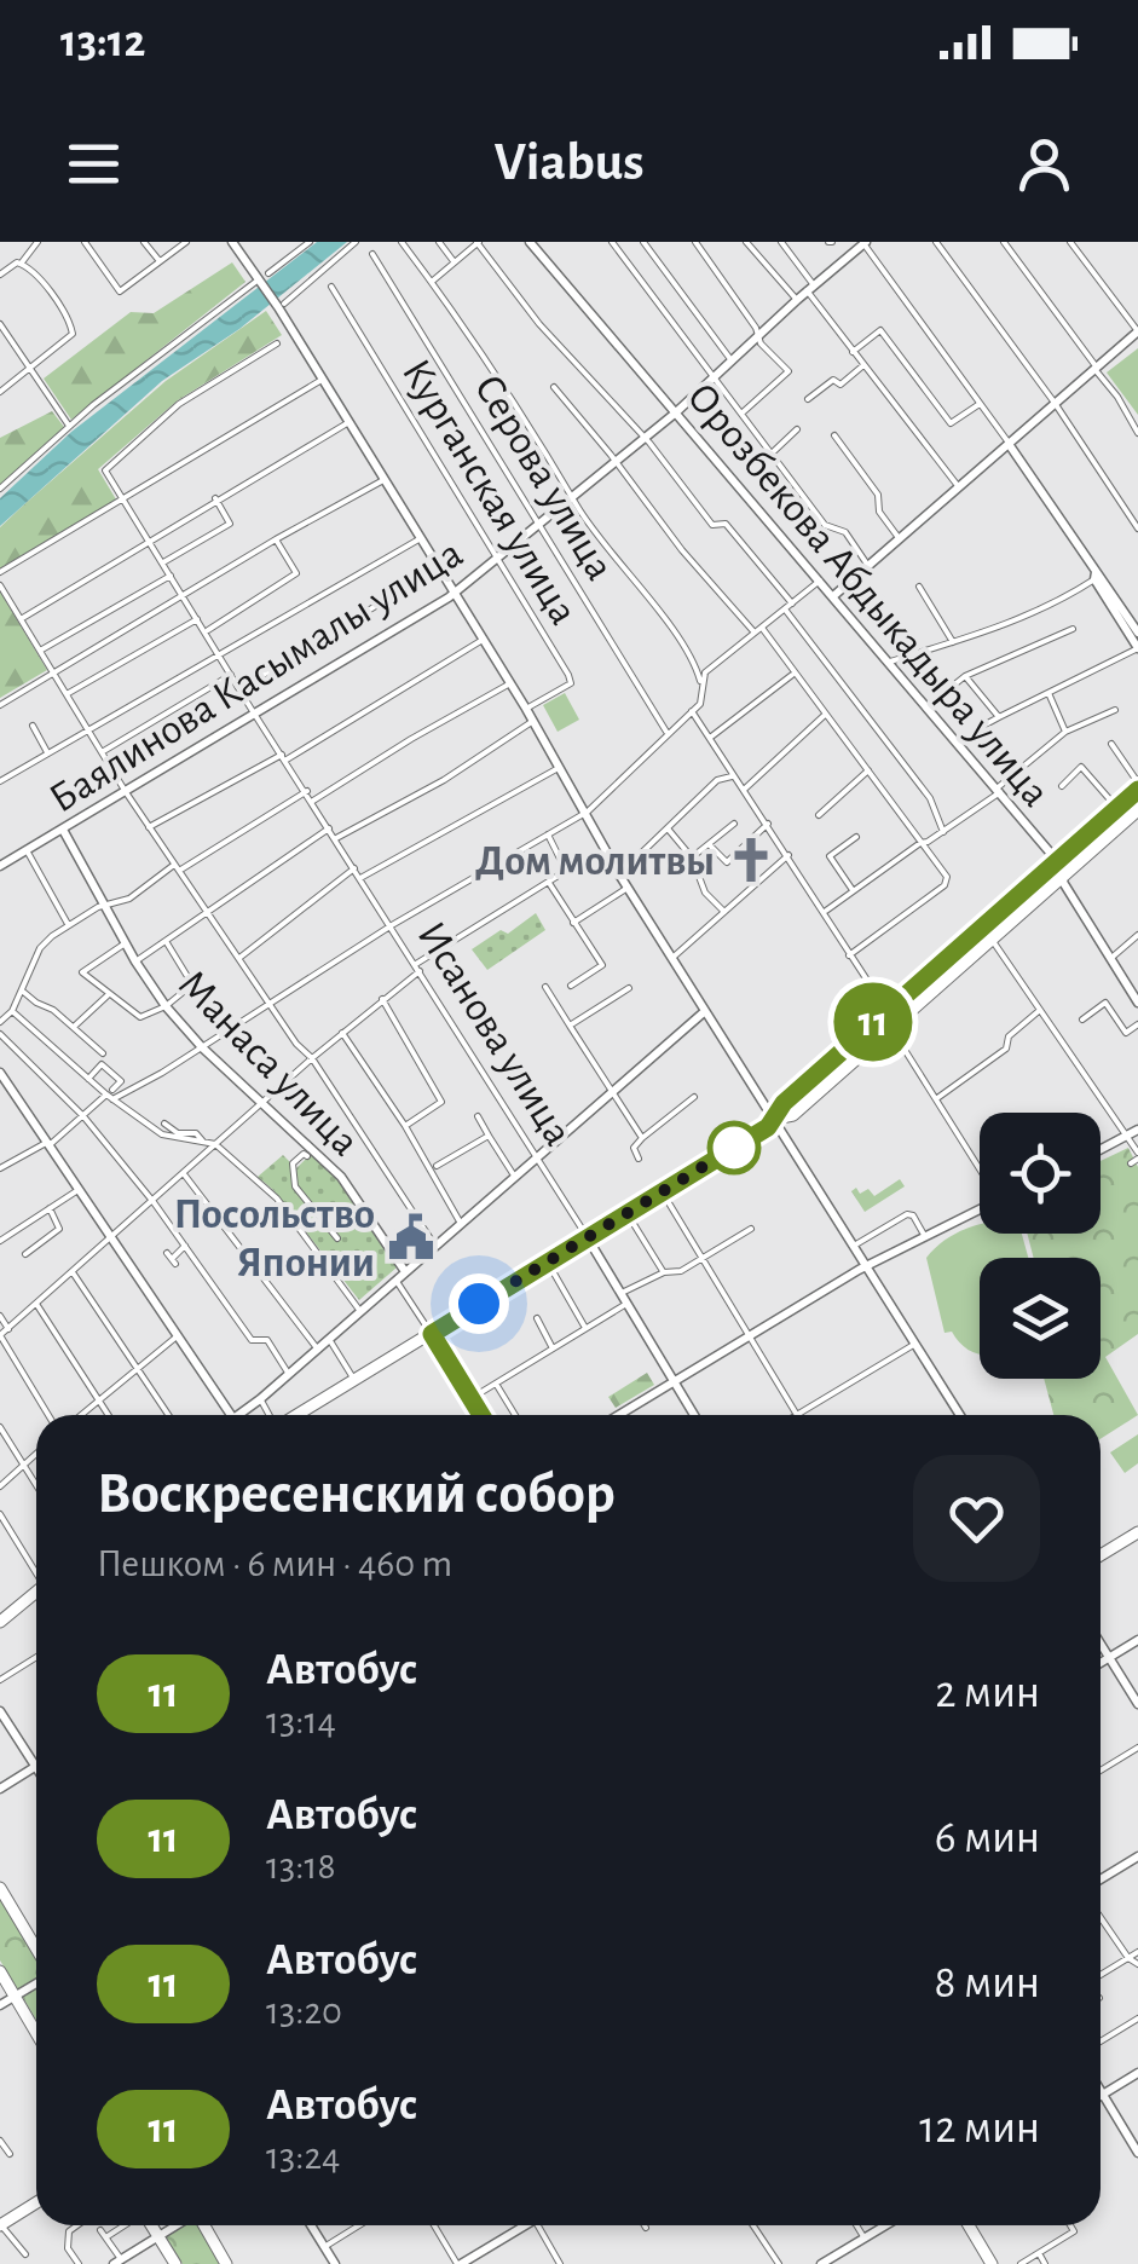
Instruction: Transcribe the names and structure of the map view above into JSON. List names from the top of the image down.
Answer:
{
  "streets": {
    "street": [
      "Серова улица",
      "Курганская улица",
      "Орозбекова Абдыкадыра улица",
      "Баялинова Касымалы улица",
      "Исанова улица",
      "Манаса улица"
    ]
  },
  "crossings": [
    ["Серова улица", "Баялинова Касымалы улица"],
    ["Курганская улица", "Баялинова Касымалы улица"],
    ["Орозбекова Абдыкадыра улица", "Баялинова Касымалы улица"],
    ["Баялинова Касымалы улица", "Исанова улица"],
    ["Баялинова Касымалы улица", "Манаса улица"]
  ],
  "places": {
    "church": ["Дом молитвы"],
    "public building": ["Посольство Японии"]
  },
  "lines": ["bus line 11"],
  "page": {
    "status": "13:12",
    "header": "Viabus",
    "on_map": "11",
    "heading": ["Воскресенский собор", "Пешком · 6 мин · 460 m"],
    "list": [
      {
        "mark": "11",
        "name": "Автобус",
        "note": "13:14",
        "value": "2 мин"
      },
      {
        "mark": "11",
        "name": "Автобус",
        "note": "13:18",
        "value": "6 мин"
      },
      {
        "mark": "11",
        "name": "Автобус",
        "note": "13:20",
        "value": "8 мин"
      },
      {
        "mark": "11",
        "name": "Автобус",
        "note": "13:24",
        "value": "12 мин"
      }
    ]
  }
}
